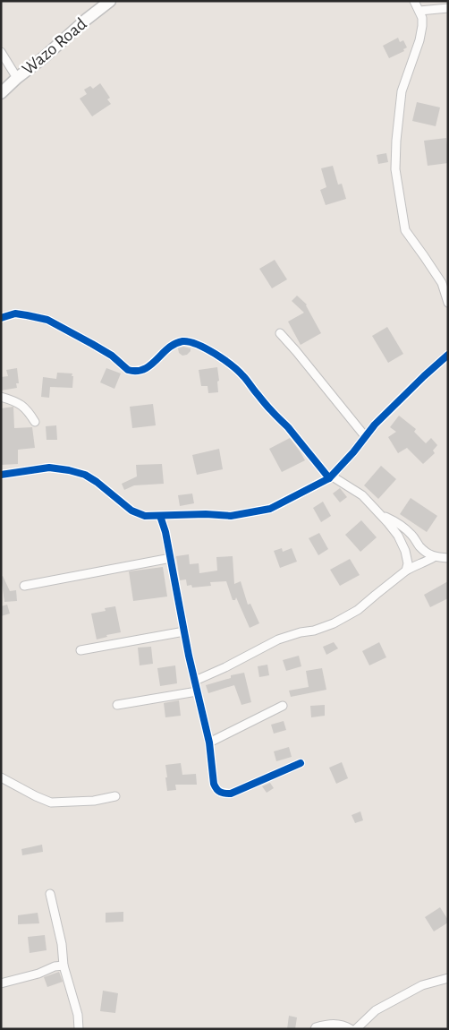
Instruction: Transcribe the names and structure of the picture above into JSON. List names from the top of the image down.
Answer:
{
  "streets": {
    "main road": ["Wazo Road"]
  }
}
